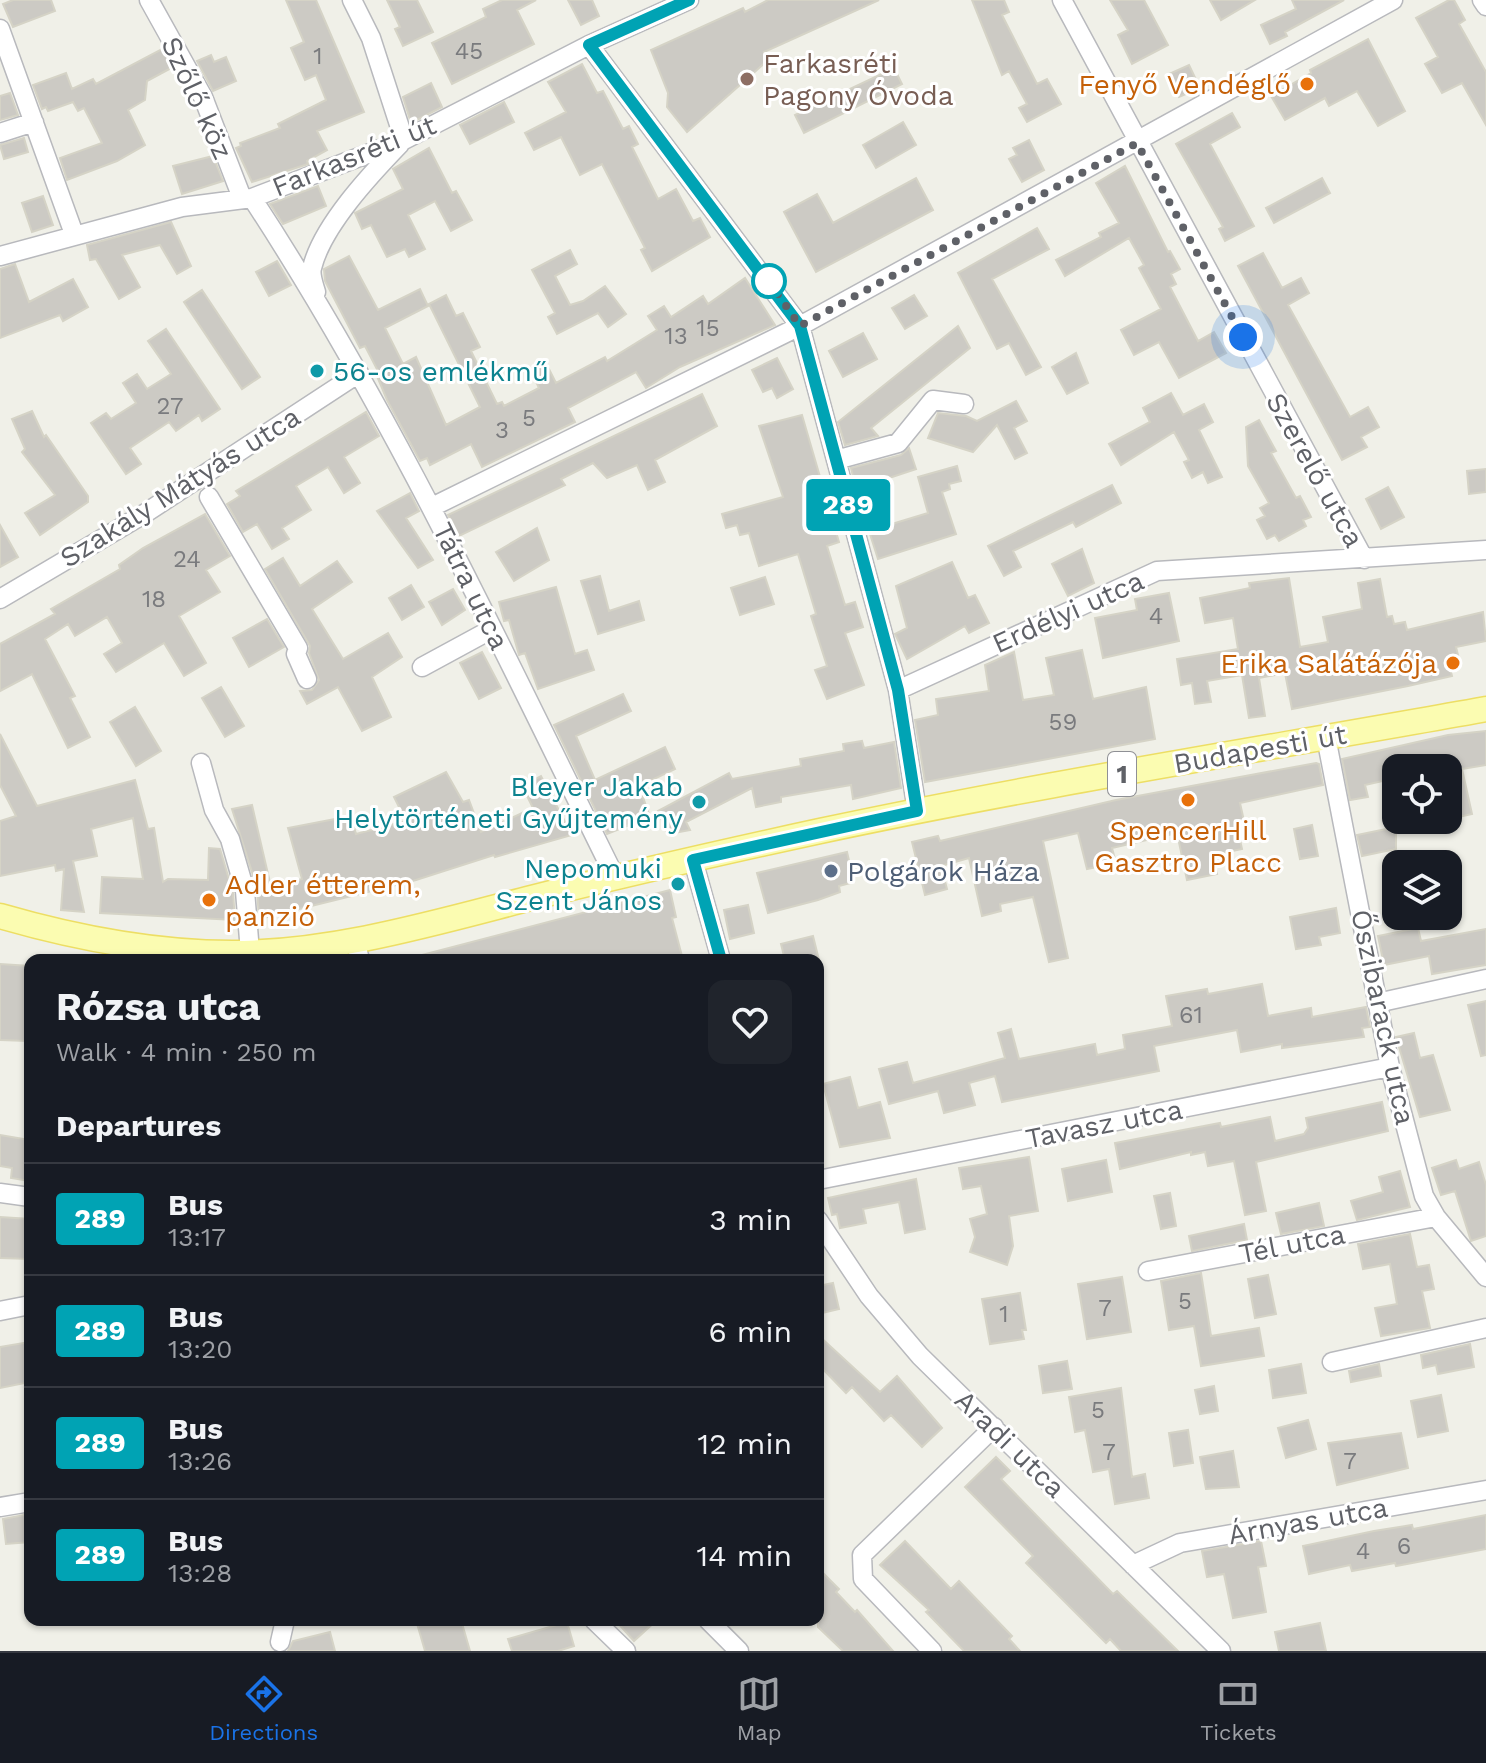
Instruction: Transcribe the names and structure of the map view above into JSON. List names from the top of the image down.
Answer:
{
  "streets": {
    "main road": ["Budapesti út", "1"],
    "street": [
      "Szőlő köz",
      "Farkasréti út",
      "Szerelő utca",
      "Szakály Mátyás utca",
      "Tátra utca",
      "Erdélyi utca",
      "Őszibarack utca",
      "Tavasz utca",
      "Tél utca",
      "Aradi utca",
      "Árnyas utca"
    ]
  },
  "crossings": [
    ["Szőlő köz", "Farkasréti út"],
    ["Szőlő köz", "Tátra utca"],
    ["Farkasréti út", "Tátra utca"],
    ["Szerelő utca", "Erdélyi utca"],
    ["Szakály Mátyás utca", "Tátra utca"],
    ["Tátra utca", "Budapesti út"],
    ["Budapesti út", "Őszibarack utca"],
    ["Őszibarack utca", "Tavasz utca"],
    ["Őszibarack utca", "Tél utca"],
    ["Aradi utca", "Árnyas utca"]
  ],
  "places": [
    "Farkasréti Pagony Óvoda",
    "Fenyő Vendéglő",
    "56-os emlékmű",
    "Erika Salátázója",
    "SpencerHill Gasztro Placc",
    "Bleyer Jakab Helytörténeti Gyűjtemény",
    "Polgárok Háza",
    "Nepomuki Szent János",
    "Adler étterem, panzió"
  ],
  "lines": ["bus line 289"],
  "house_numbers": [
    "45",
    "1",
    "15",
    "13",
    "27",
    "5",
    "3",
    "24",
    "18",
    "4",
    "59",
    "61",
    "5",
    "7",
    "1",
    "5",
    "7",
    "7",
    "6",
    "4"
  ],
  "page": {
    "on_map": "289",
    "heading": [
      ["Rózsa utca", "Walk · 4 min · 250 m"],
      "Departures"
    ],
    "list": [
      {
        "mark": "289",
        "name": "Bus",
        "note": "13:17",
        "value": "3 min"
      },
      {
        "mark": "289",
        "name": "Bus",
        "note": "13:20",
        "value": "6 min"
      },
      {
        "mark": "289",
        "name": "Bus",
        "note": "13:26",
        "value": "12 min"
      },
      {
        "mark": "289",
        "name": "Bus",
        "note": "13:28",
        "value": "14 min"
      }
    ],
    "tabs": ["Directions", "Map", "Tickets"]
  }
}
